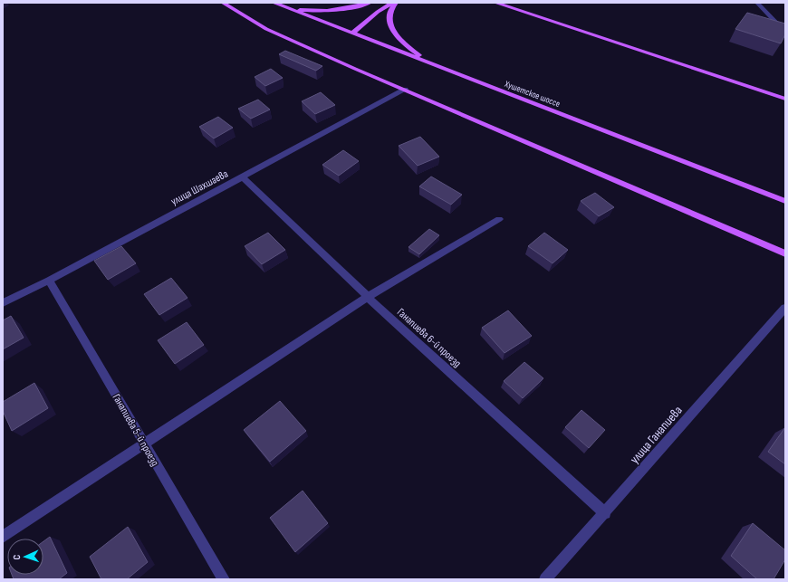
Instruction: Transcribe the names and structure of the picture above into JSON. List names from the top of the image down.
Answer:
{
  "streets": {
    "main road": ["Хушетское шоссе"],
    "street": [
      "улица Шахшаева",
      "Ганапиева 6-й проезд",
      "Ганапиева 5-й проезд",
      "улица Ганапиева"
    ]
  },
  "crossings": [
    ["улица Шахшаева", "Ганапиева 6-й проезд"],
    ["улица Шахшаева", "Ганапиева 5-й проезд"],
    ["Ганапиева 6-й проезд", "улица Ганапиева"]
  ],
  "north": "left"
}
